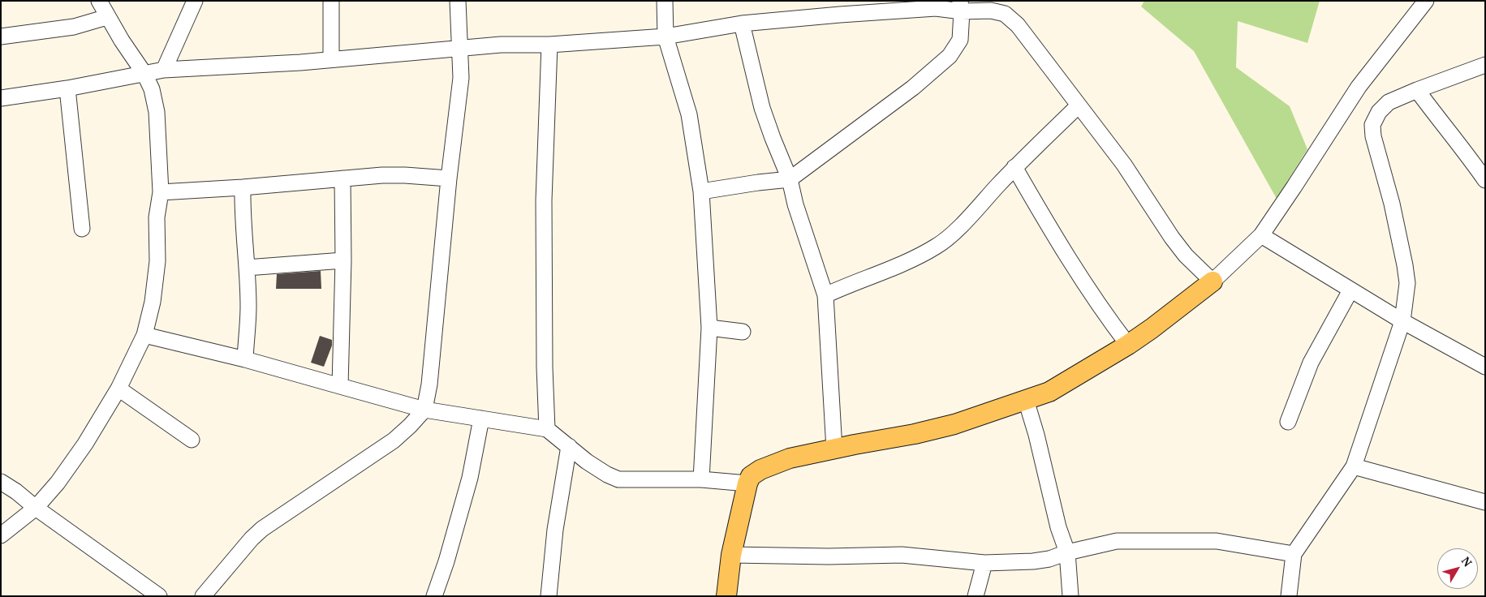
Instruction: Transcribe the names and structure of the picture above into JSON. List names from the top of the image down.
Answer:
{
  "north": "top right"
}
